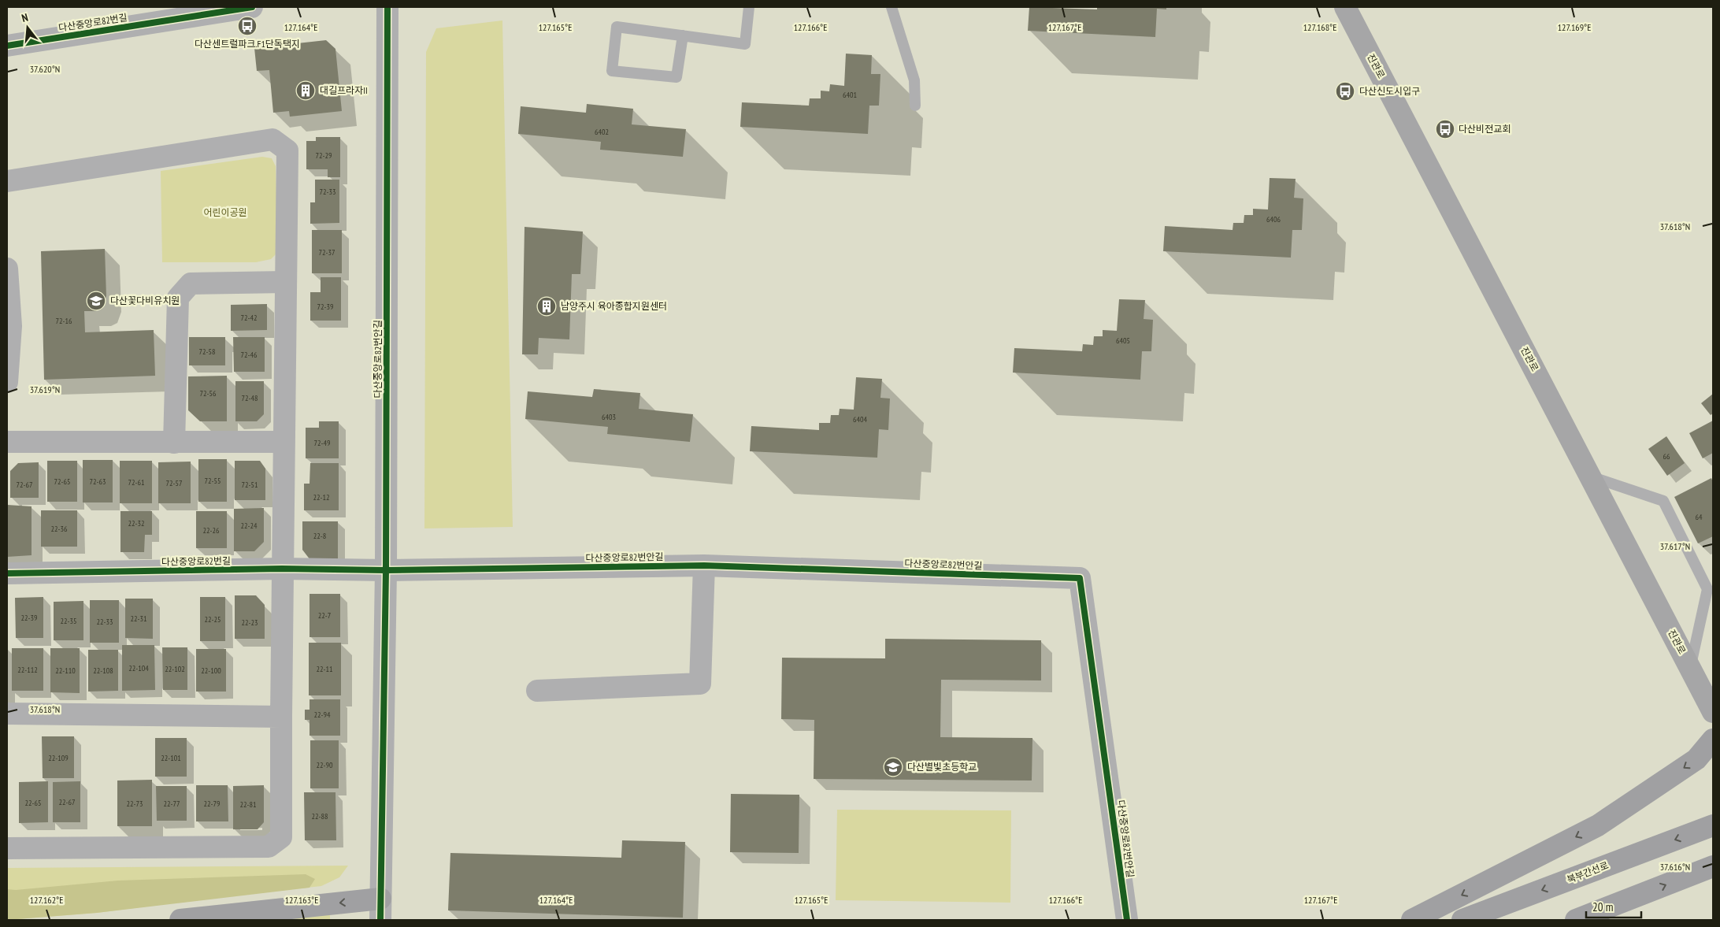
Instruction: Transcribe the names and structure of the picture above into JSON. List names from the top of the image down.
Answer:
{
  "streets": {
    "highway": ["북부간선로"],
    "main road": ["진관로"],
    "street": ["다산중앙로82번길", "다산중앙로82번안길"]
  },
  "crossings": [
    ["다산중앙로82번길", "다산중앙로82번안길"]
  ],
  "parks": ["어린이공원"],
  "places": {
    "bus stop": ["다산센트럴파크.F1단독택지", "다산신도시입구", "다산비전교회"],
    "building": ["대길프라자II", "남양주시 육아종합지원센터"],
    "school or university": ["다산꽃다비유치원", "다산별빛초등학교"]
  },
  "house_numbers": [
    "6401",
    "6402",
    "72-29",
    "72-33",
    "6406",
    "72-37",
    "72-39",
    "72-42",
    "72-16",
    "6405",
    "72-58",
    "72-46",
    "72-56",
    "72-48",
    "6403",
    "6404",
    "72-49",
    "66",
    "72-55",
    "72-65",
    "72-63",
    "72-61",
    "72-57",
    "72-67",
    "72-51",
    "22-12",
    "64",
    "22-32",
    "22-24",
    "22-36",
    "22-26",
    "22-8",
    "22-7",
    "22-39",
    "22-31",
    "22-25",
    "22-35",
    "22-33",
    "22-23",
    "22-104",
    "22-102",
    "22-11",
    "22-112",
    "22-110",
    "22-108",
    "22-100",
    "22-94",
    "22-109",
    "22-101",
    "22-90",
    "22-67",
    "22-65",
    "22-73",
    "22-77",
    "22-79",
    "22-81",
    "22-88"
  ],
  "scale_bar": "20 m",
  "north": "top",
  "coordinates": [
    "127.164°E",
    "127.165°E",
    "127.166°E",
    "127.167°E",
    "127.168°E",
    "127.169°E",
    "37.620°N",
    "37.618°N",
    "37.619°N",
    "37.617°N",
    "37.616°N",
    "127.162°E",
    "127.163°E"
  ]
}
